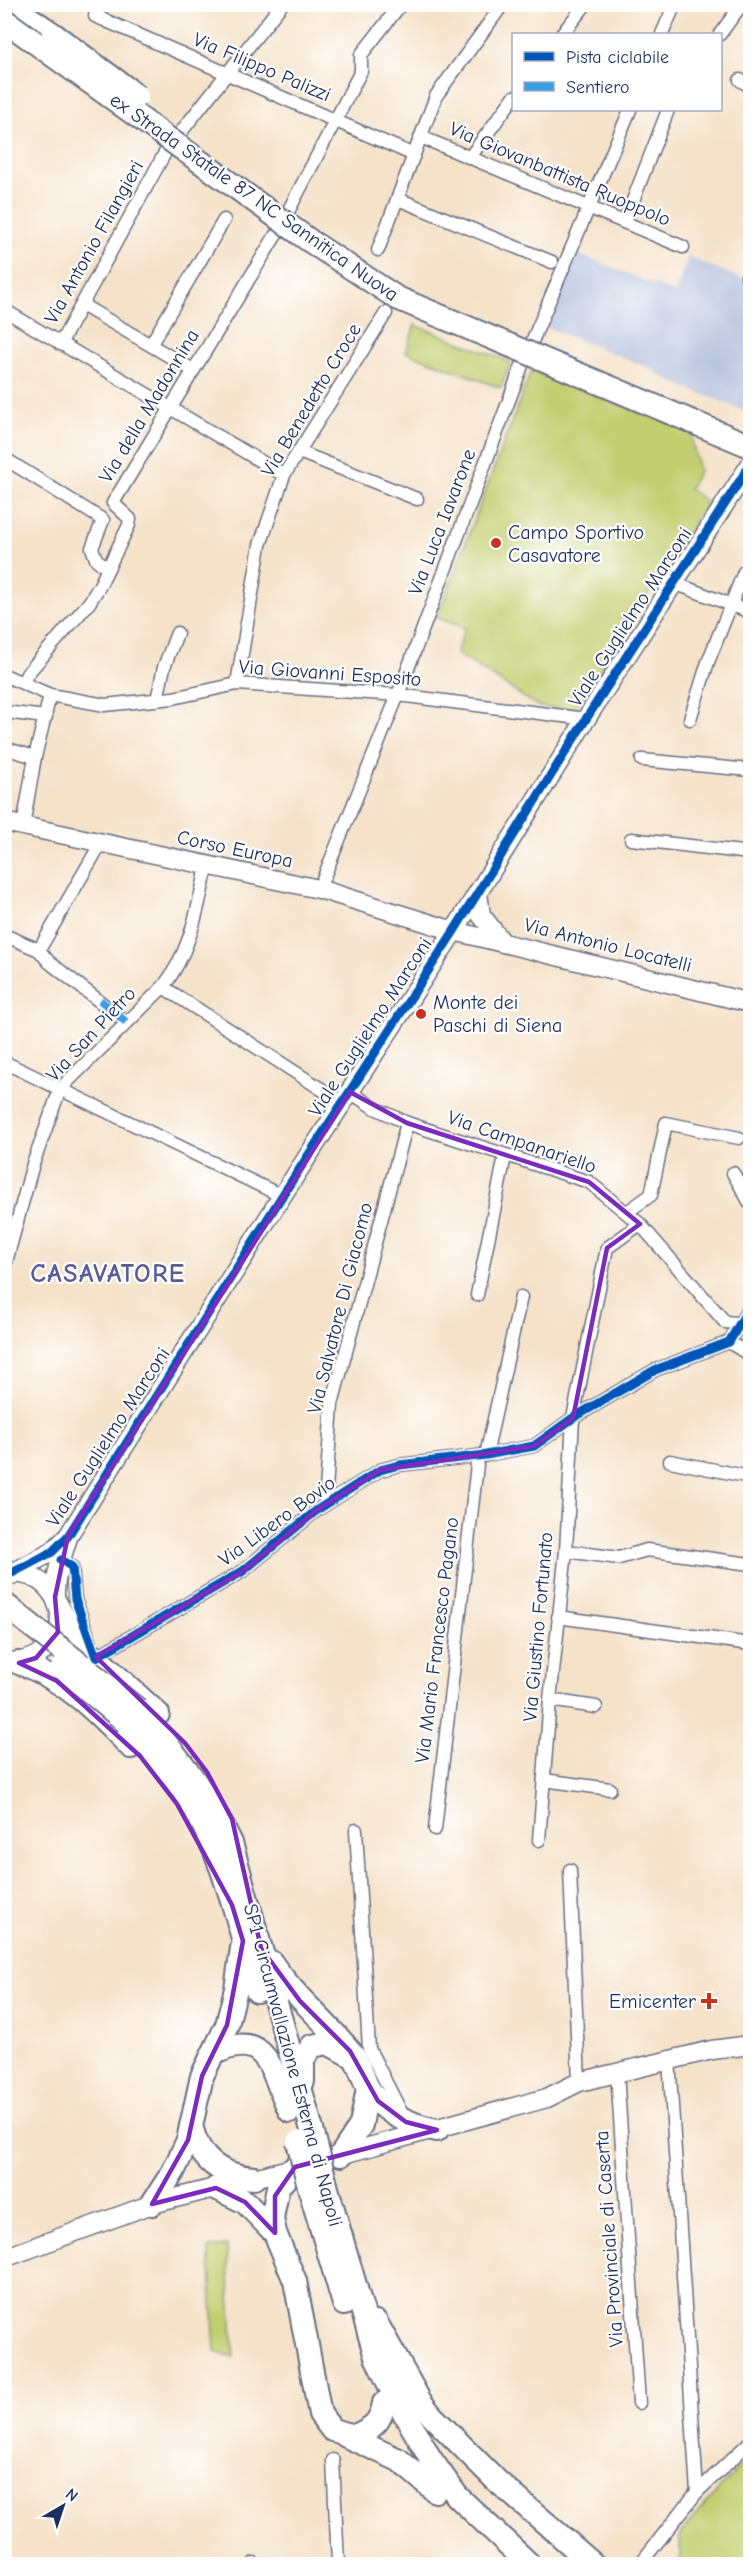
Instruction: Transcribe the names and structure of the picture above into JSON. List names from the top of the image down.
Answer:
{
  "streets": {
    "highway": ["ex Strada Statale 87 NC Sannitica Nuova", "SP1 Circumvallazione Esterna di Napoli"],
    "street": [
      "Via Filippo Palizzi",
      "Via Giovanbattista Ruoppolo",
      "Via Antonio Filangieri",
      "Via Benedetto Croce",
      "Via della Madonnina",
      "Via Luca Iavarone",
      "Viale Guglielmo Marconi",
      "Via Giovanni Esposito",
      "Corso Europa",
      "Via Antonio Locatelli",
      "Via San Pietro",
      "Via Campanariello",
      "Via Salvatore Di Giacomo",
      "Via Libero Bovio",
      "Via Giustino Fortunato",
      "Via Mario Francesco Pagano",
      "Via Provinciale di Caserta"
    ]
  },
  "crossings": [
    ["Via Filippo Palizzi", "Via Antonio Filangieri"],
    ["Via Filippo Palizzi", "Via della Madonnina"],
    ["Via Giovanbattista Ruoppolo", "Via Luca Iavarone"],
    ["Via Benedetto Croce", "Via Giovanni Esposito"],
    ["Via della Madonnina", "Via Giovanni Esposito"],
    ["Via Luca Iavarone", "Via Giovanni Esposito"],
    ["Via Luca Iavarone", "Corso Europa"],
    ["Viale Guglielmo Marconi", "Via Giovanni Esposito"],
    ["Viale Guglielmo Marconi", "Corso Europa"],
    ["Viale Guglielmo Marconi", "Via Antonio Locatelli"],
    ["Viale Guglielmo Marconi", "Via Campanariello"],
    ["Corso Europa", "Via Antonio Locatelli"],
    ["Corso Europa", "Via San Pietro"],
    ["Via San Pietro", "Via Campanariello"],
    ["Via Campanariello", "Via Salvatore Di Giacomo"],
    ["Via Campanariello", "Via Giustino Fortunato"],
    ["Via Salvatore Di Giacomo", "Via Libero Bovio"],
    ["Via Libero Bovio", "Via Giustino Fortunato"],
    ["Via Libero Bovio", "Via Mario Francesco Pagano"]
  ],
  "districts": ["CASAVATORE"],
  "places": {
    "other": ["Campo Sportivo Casavatore", "Monte dei Paschi di Siena"],
    "health": ["Emicenter"]
  },
  "legend": ["Pista ciclabile", "Sentiero"],
  "north": "top right"
}
